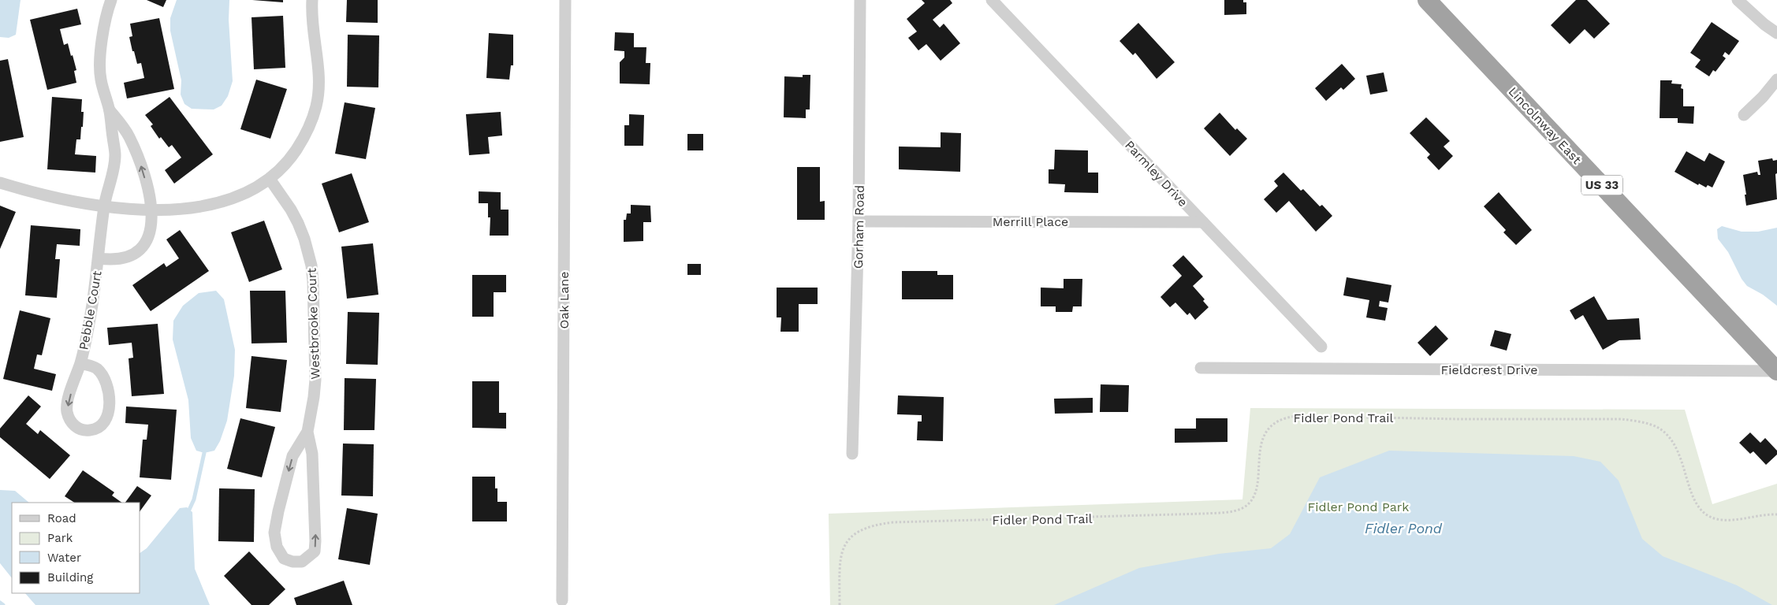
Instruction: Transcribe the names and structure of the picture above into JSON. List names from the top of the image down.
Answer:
{
  "streets": {
    "highway": ["Lincolnway East", "US 33"],
    "street": [
      "Parmley Drive",
      "Merrill Place",
      "Gorham Road",
      "Oak Lane",
      "Pebble Court",
      "Westbrooke Court",
      "Fieldcrest Drive"
    ],
    "path": ["Fidler Pond Trail"]
  },
  "crossings": [
    ["Lincolnway East", "Fieldcrest Drive"],
    ["Parmley Drive", "Merrill Place"],
    ["Merrill Place", "Gorham Road"]
  ],
  "water": ["Fidler Pond"],
  "parks": ["Fidler Pond Park"],
  "legend": [
    "Road",
    "Park",
    "Water",
    "Building"
  ]
}
